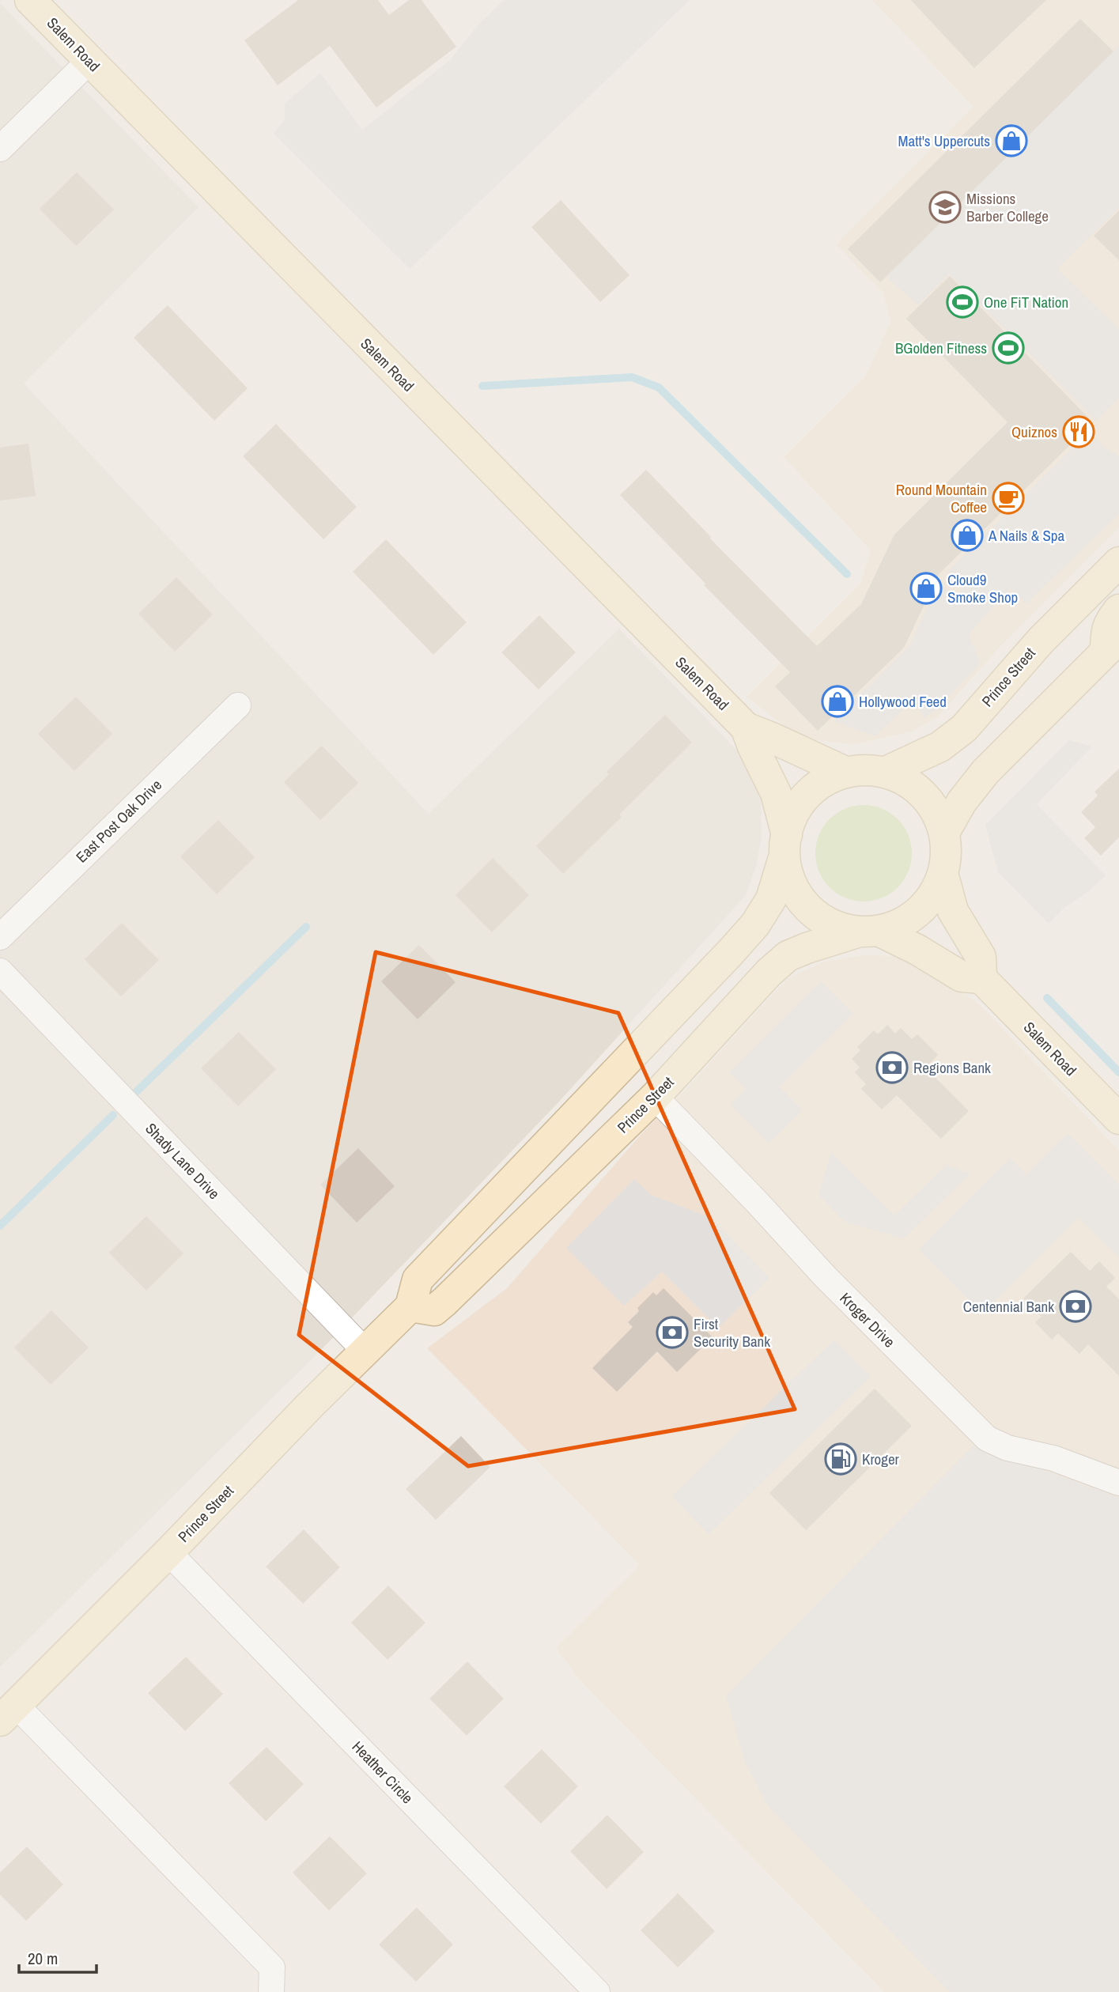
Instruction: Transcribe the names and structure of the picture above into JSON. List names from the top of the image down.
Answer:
{
  "streets": {
    "main road": ["Salem Road", "Prince Street"],
    "street": [
      "East Post Oak Drive",
      "Shady Lane Drive",
      "Kroger Drive",
      "Heather Circle"
    ]
  },
  "crossings": [
    ["Salem Road", "Prince Street"],
    ["Prince Street", "Shady Lane Drive"],
    ["Prince Street", "Kroger Drive"],
    ["Prince Street", "Heather Circle"]
  ],
  "places": {
    "shop": [
      "Matt's Uppercuts",
      "A Nails & Spa",
      "Cloud9 Smoke Shop",
      "Hollywood Feed"
    ],
    "school or university": ["Missions Barber College"],
    "sports": ["One FiT Nation", "BGolden Fitness"],
    "restaurant": ["Quiznos"],
    "cafe": ["Round Mountain Coffee"],
    "bank": ["Regions Bank", "Centennial Bank", "First Security Bank"],
    "fuel station": ["Kroger"]
  },
  "scale_bar": "20 m"
}
